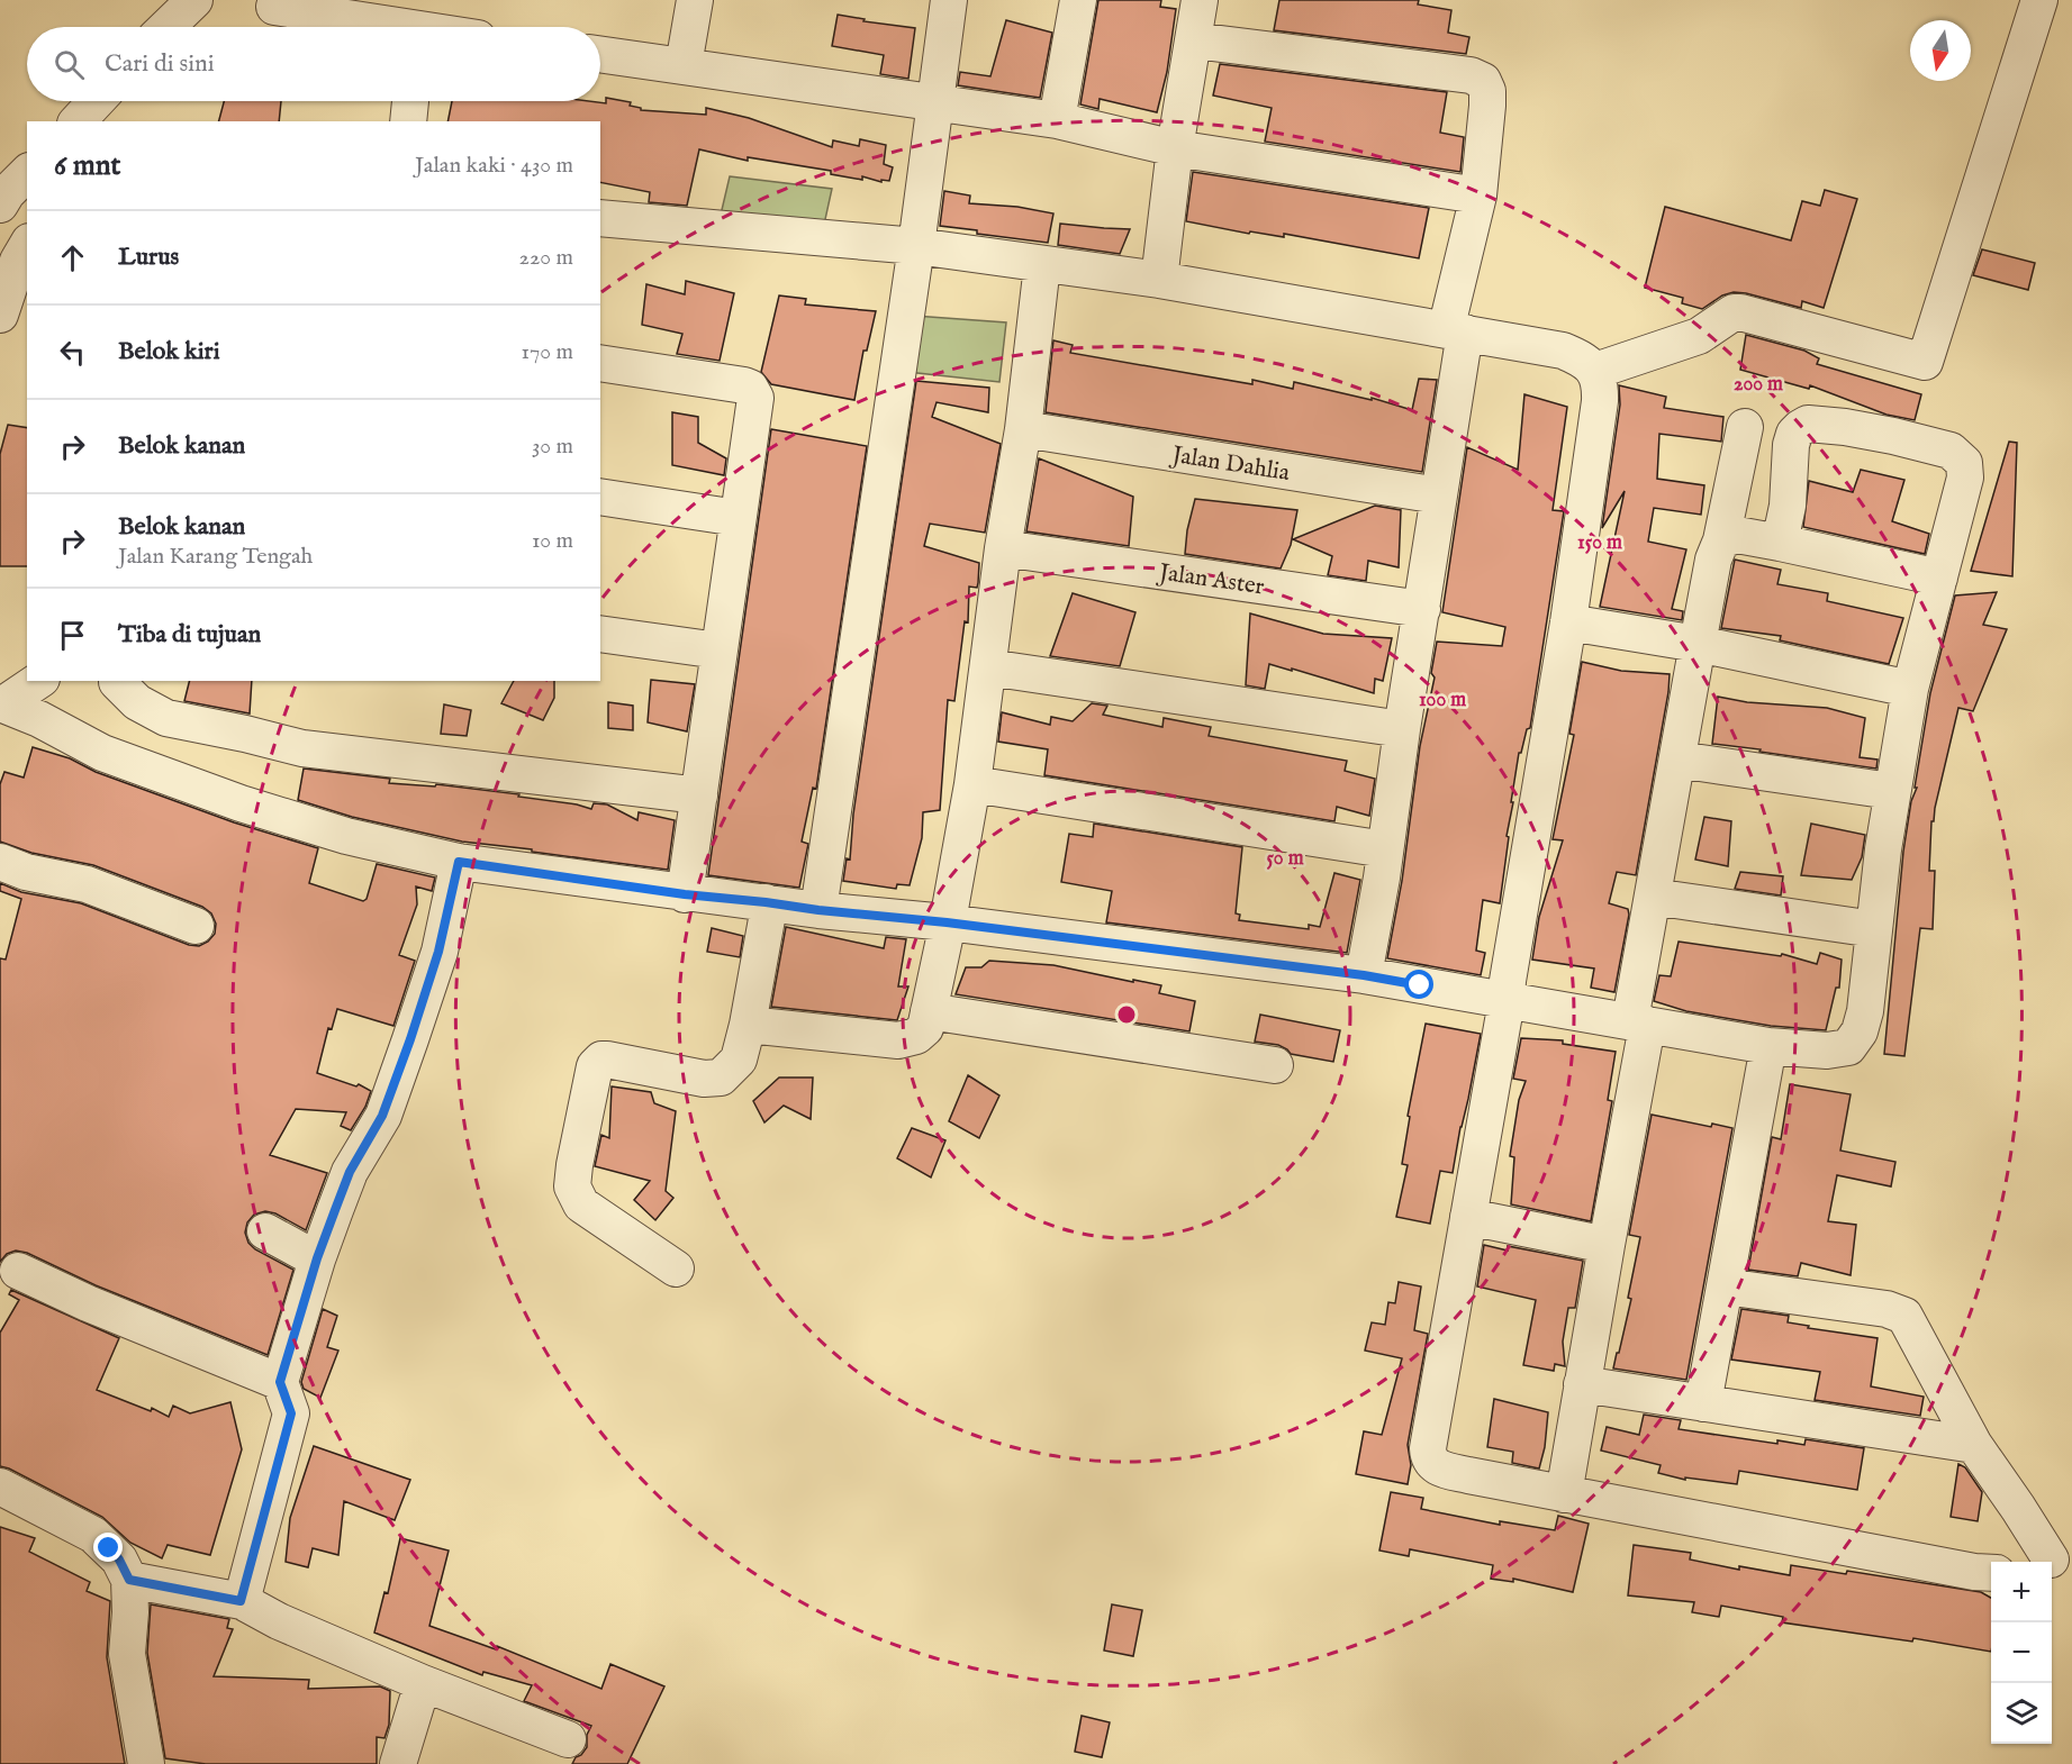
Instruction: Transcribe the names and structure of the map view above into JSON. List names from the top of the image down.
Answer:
{
  "streets": {
    "street": ["Jalan Dahlia", "Jalan Aster"]
  },
  "north": "bottom",
  "page": {
    "search": "Cari di sini",
    "heading": ["6 mnt", "Jalan kaki · 430 m"],
    "list": [
      ["Lurus", "220 m"],
      ["Belok kiri", "170 m"],
      ["Belok kanan", "30 m"],
      ["Belok kanan", "Jalan Karang Tengah", "10 m"],
      "Tiba di tujuan"
    ],
    "map_buttons": ["+", "−"]
  },
  "rings": [
    "200 m",
    "150 m",
    "100 m",
    "50 m"
  ]
}
